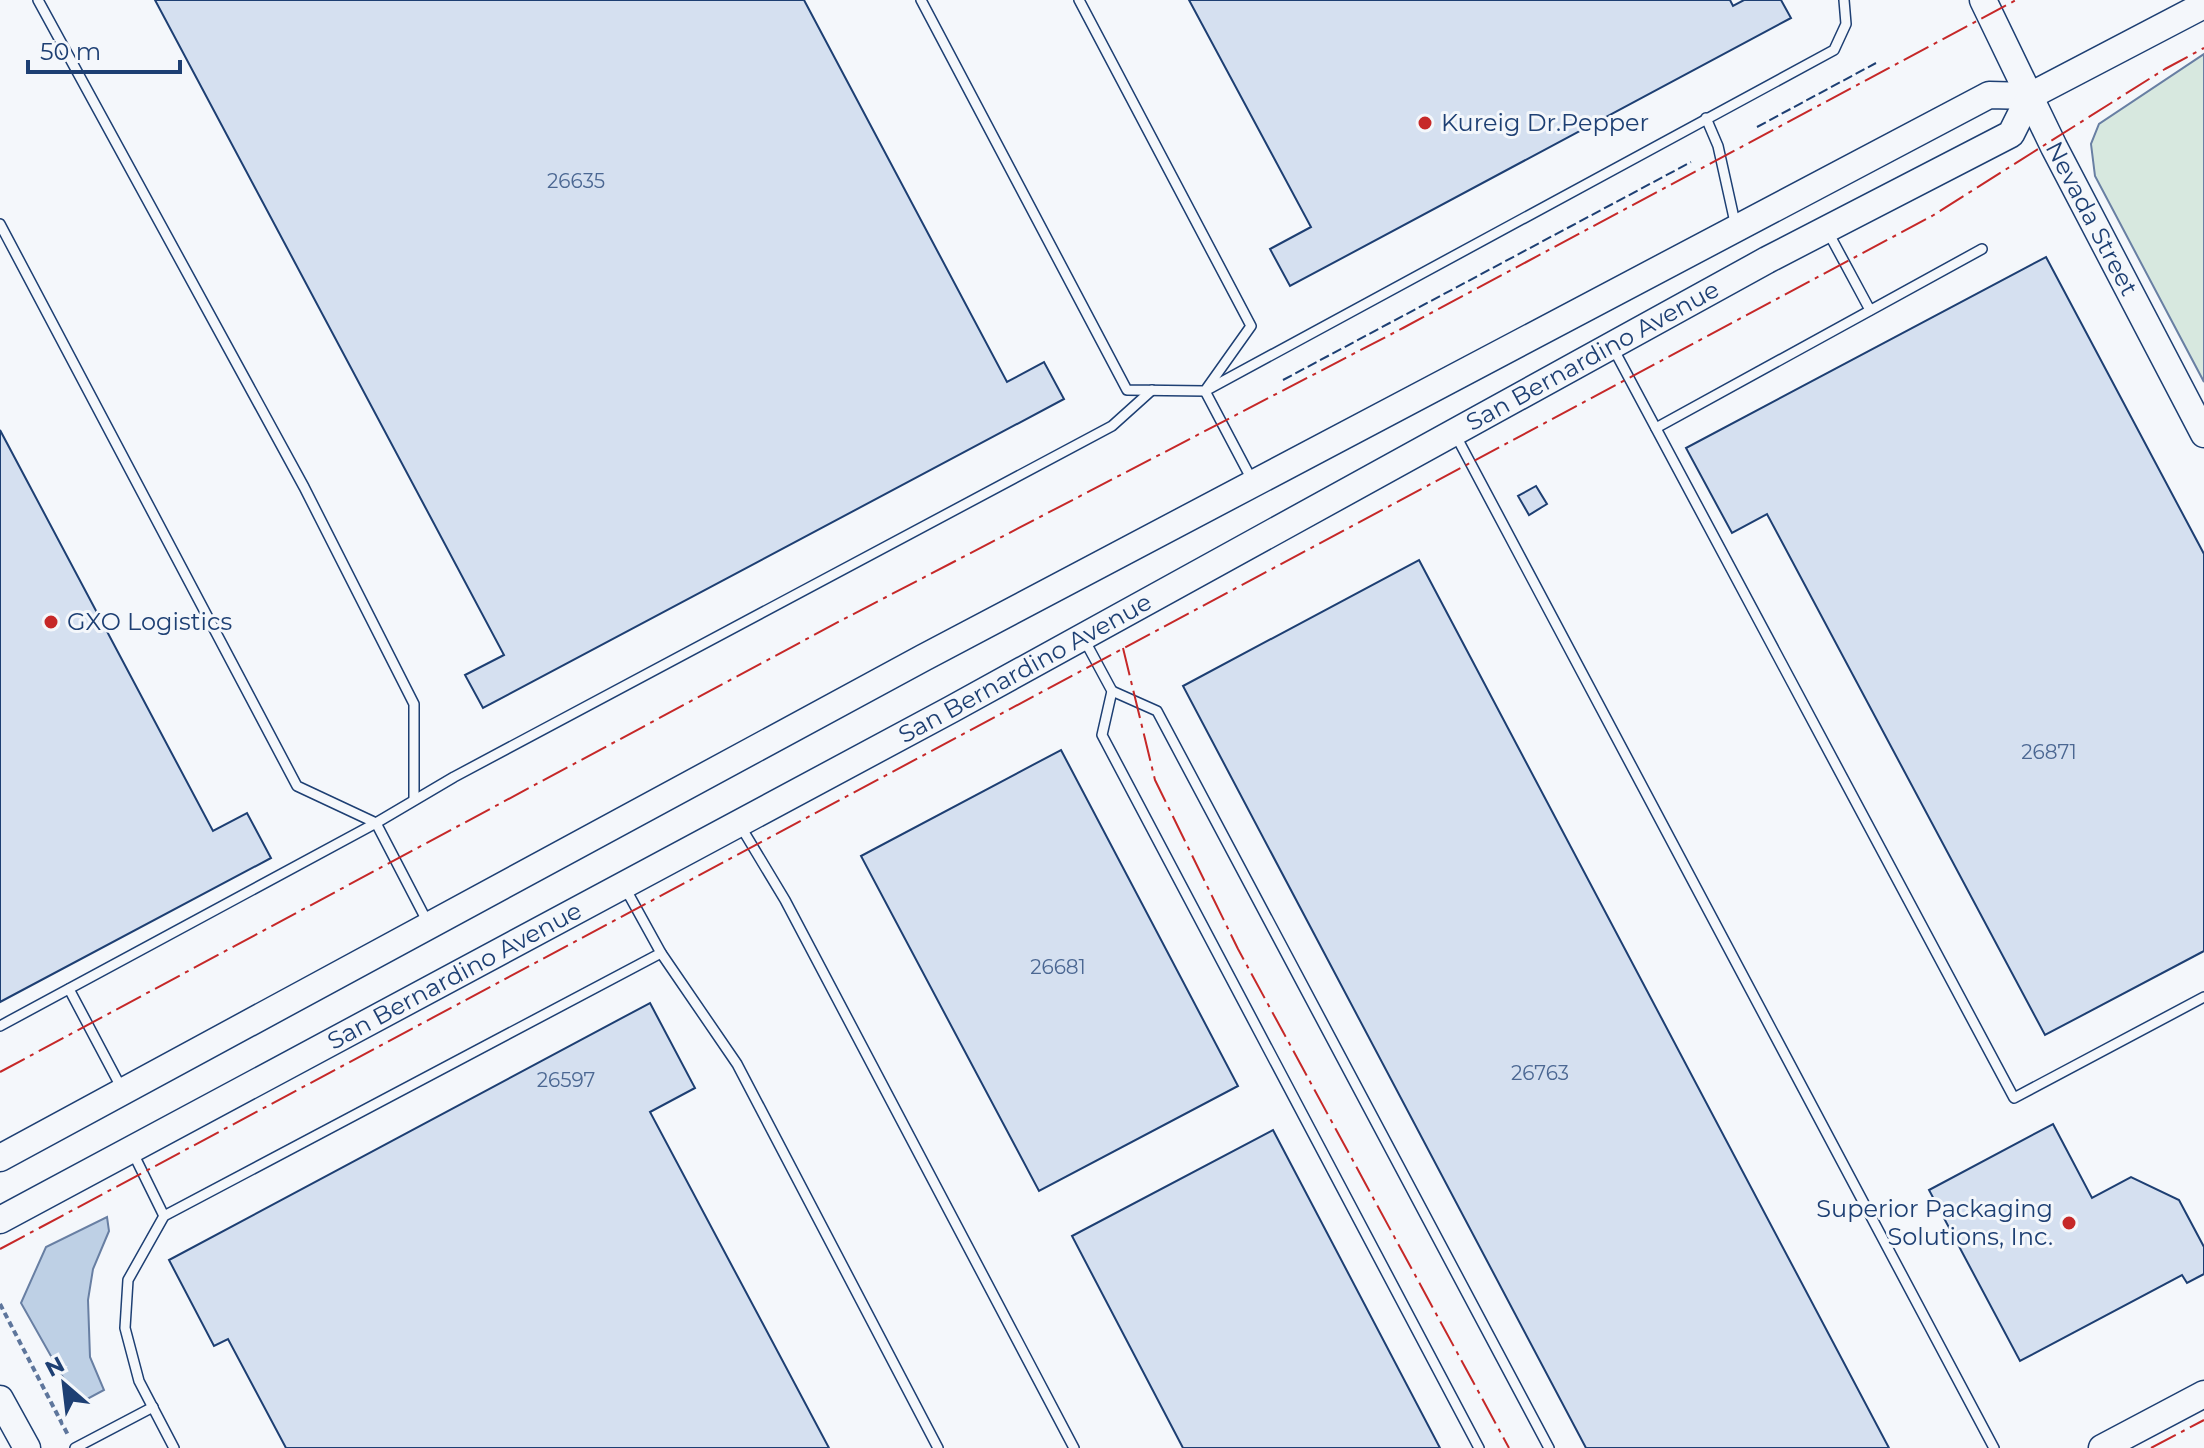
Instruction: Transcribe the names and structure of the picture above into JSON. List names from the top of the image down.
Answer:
{
  "streets": {
    "main road": ["Nevada Street", "San Bernardino Avenue"]
  },
  "crossings": [
    ["Nevada Street", "San Bernardino Avenue"]
  ],
  "places": ["Kureig Dr.Pepper", "GXO Logistics", "Superior Packaging Solutions, Inc."],
  "house_numbers": [
    "26635",
    "26871",
    "26681",
    "26763",
    "26597"
  ],
  "scale_bar": "50 m",
  "north": "top left"
}
